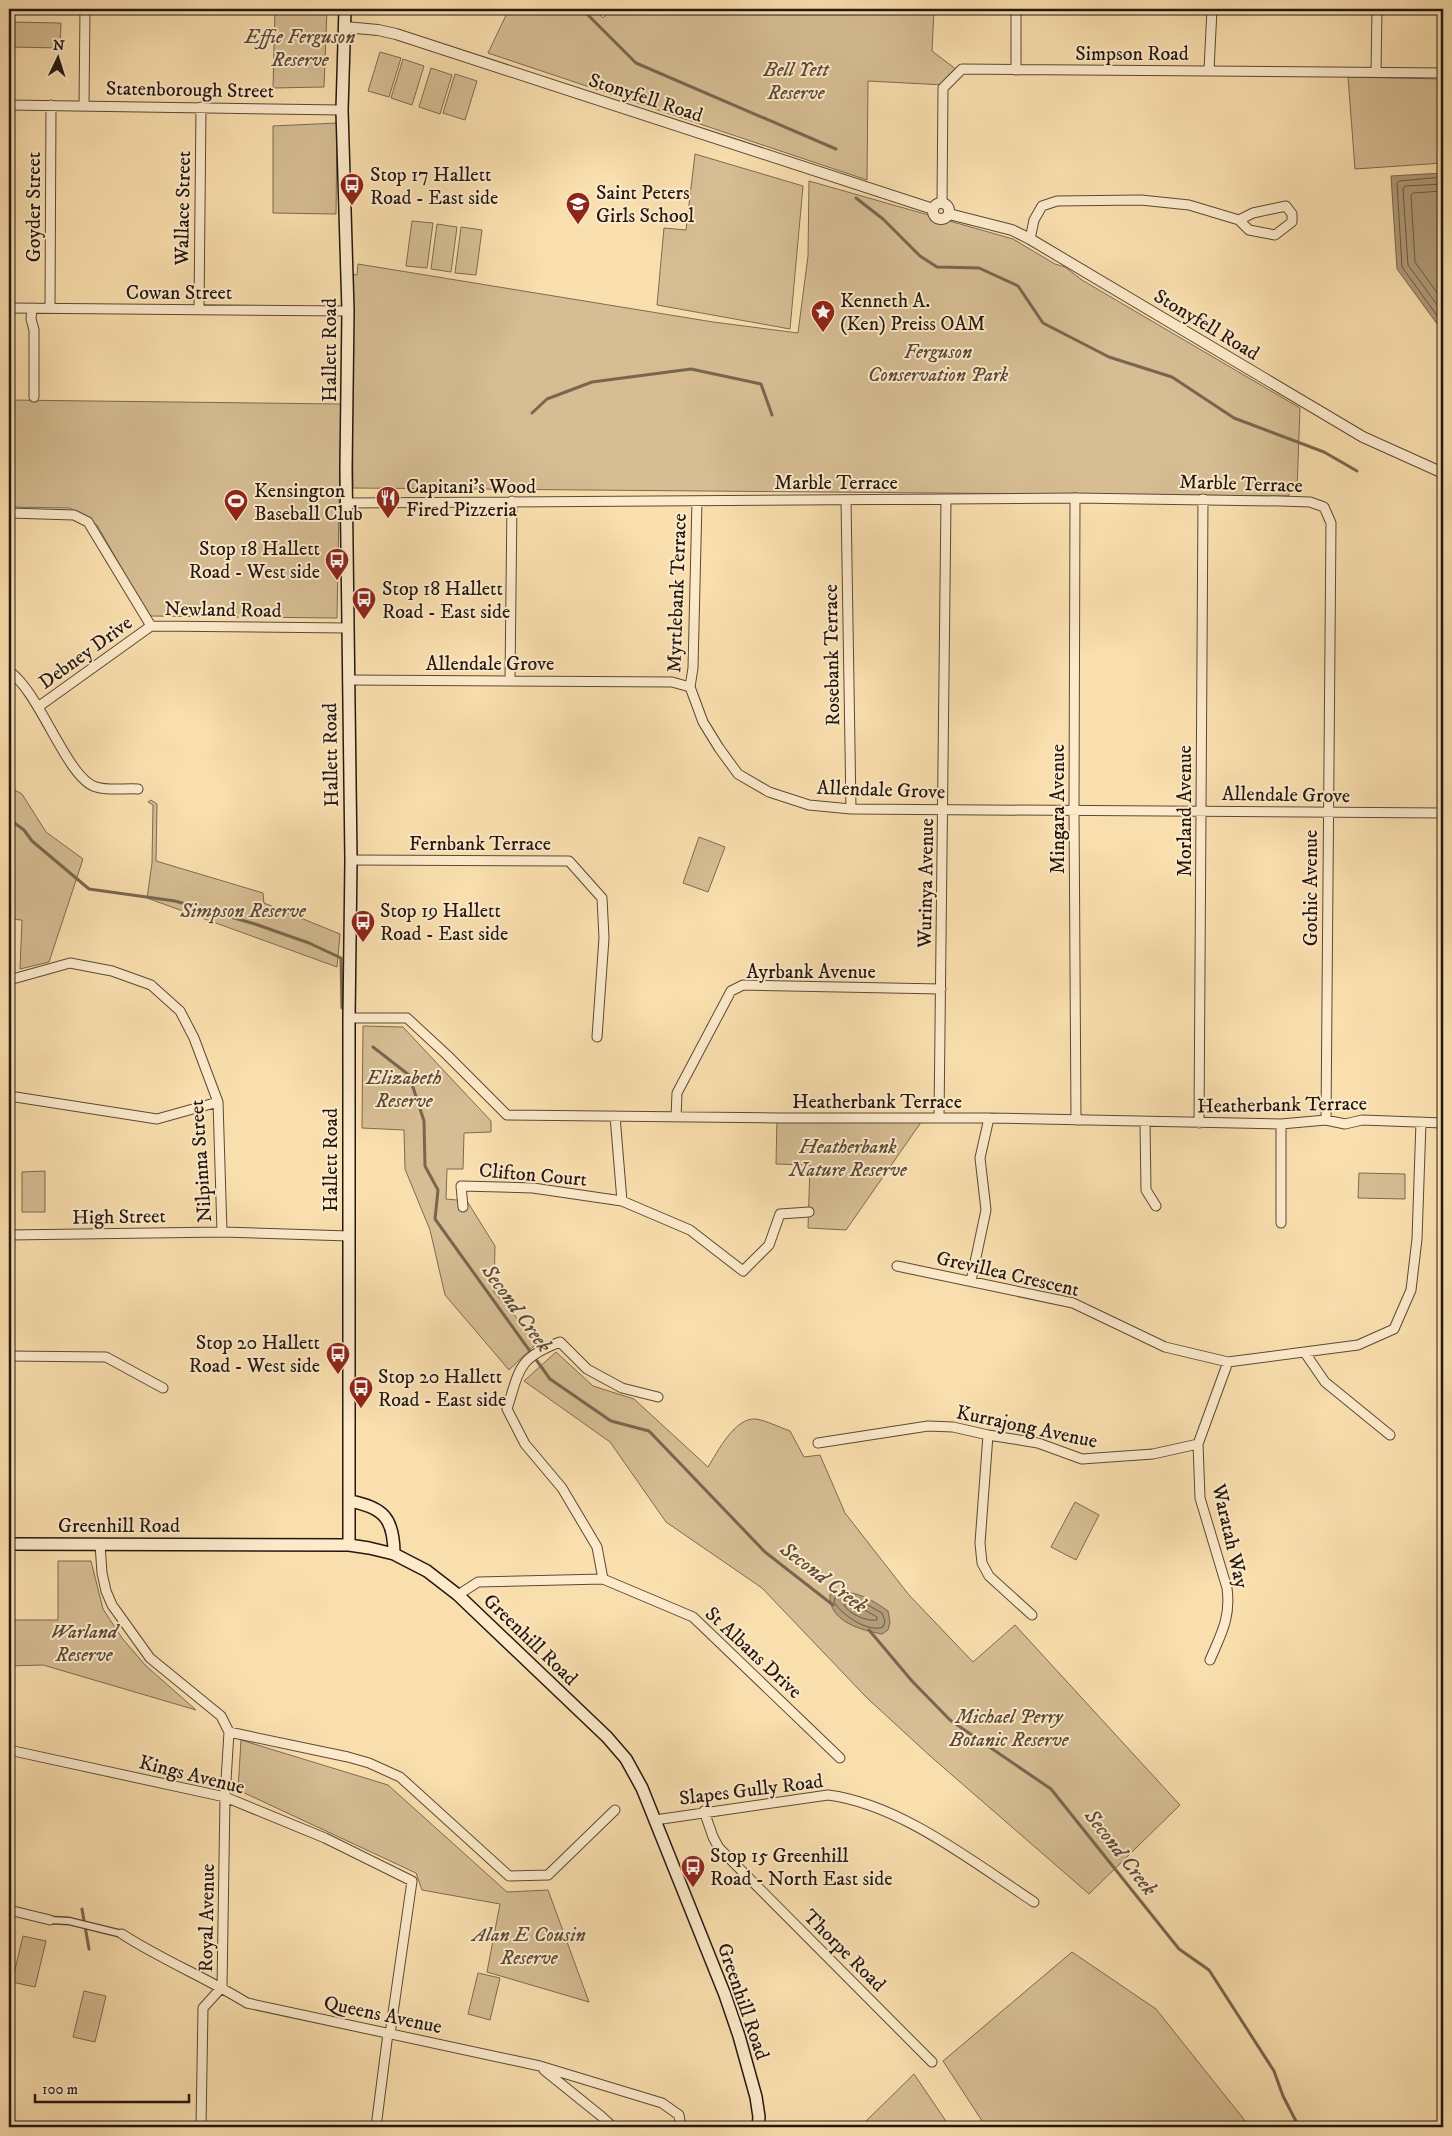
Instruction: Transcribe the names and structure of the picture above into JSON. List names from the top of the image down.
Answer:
{
  "streets": {
    "main road": ["Hallett Road", "Greenhill Road"],
    "street": [
      "Simpson Road",
      "Statenborough Street",
      "Stonyfell Road",
      "Goyder Street",
      "Wallace Street",
      "Cowan Street",
      "Marble Terrace",
      "Myrtlebank Terrace",
      "Newland Road",
      "Debney Drive",
      "Rosebank Terrace",
      "Allendale Grove",
      "Mingara Avenue",
      "Morland Avenue",
      "Fernbank Terrace",
      "Wurinya Avenue",
      "Gothic Avenue",
      "Ayrbank Avenue",
      "Heatherbank Terrace",
      "Nilpinna Street",
      "Clifton Court",
      "High Street",
      "Grevillea Crescent",
      "Kurrajong Avenue",
      "Waratah Way",
      "St Albans Drive",
      "Kings Avenue",
      "Slapes Gully Road",
      "Royal Avenue",
      "Thorpe Road",
      "Queens Avenue"
    ]
  },
  "crossings": [
    ["Simpson Road", "Stonyfell Road"],
    ["Statenborough Street", "Goyder Street"],
    ["Statenborough Street", "Wallace Street"],
    ["Statenborough Street", "Hallett Road"],
    ["Stonyfell Road", "Hallett Road"],
    ["Goyder Street", "Cowan Street"],
    ["Wallace Street", "Cowan Street"],
    ["Cowan Street", "Hallett Road"],
    ["Hallett Road", "Marble Terrace"],
    ["Hallett Road", "Newland Road"],
    ["Hallett Road", "Allendale Grove"],
    ["Hallett Road", "Fernbank Terrace"],
    ["Hallett Road", "Heatherbank Terrace"],
    ["Hallett Road", "High Street"],
    ["Hallett Road", "Greenhill Road"],
    ["Marble Terrace", "Myrtlebank Terrace"],
    ["Marble Terrace", "Rosebank Terrace"],
    ["Marble Terrace", "Mingara Avenue"],
    ["Marble Terrace", "Morland Avenue"],
    ["Marble Terrace", "Wurinya Avenue"],
    ["Marble Terrace", "Gothic Avenue"],
    ["Myrtlebank Terrace", "Allendale Grove"],
    ["Newland Road", "Debney Drive"],
    ["Rosebank Terrace", "Allendale Grove"],
    ["Allendale Grove", "Mingara Avenue"],
    ["Allendale Grove", "Morland Avenue"],
    ["Allendale Grove", "Wurinya Avenue"],
    ["Allendale Grove", "Gothic Avenue"],
    ["Mingara Avenue", "Heatherbank Terrace"],
    ["Morland Avenue", "Heatherbank Terrace"],
    ["Wurinya Avenue", "Ayrbank Avenue"],
    ["Wurinya Avenue", "Heatherbank Terrace"],
    ["Gothic Avenue", "Heatherbank Terrace"],
    ["Ayrbank Avenue", "Heatherbank Terrace"],
    ["Heatherbank Terrace", "Grevillea Crescent"],
    ["Nilpinna Street", "High Street"],
    ["Grevillea Crescent", "Waratah Way"],
    ["Kurrajong Avenue", "Waratah Way"],
    ["Greenhill Road", "Slapes Gully Road"],
    ["Kings Avenue", "Royal Avenue"],
    ["Kings Avenue", "Queens Avenue"],
    ["Slapes Gully Road", "Thorpe Road"],
    ["Royal Avenue", "Queens Avenue"]
  ],
  "water": ["Second Creek"],
  "parks": [
    "Effie Ferguson Reserve",
    "Bell Yett Reserve",
    "Ferguson Conservation Park",
    "Simpson Reserve",
    "Elizabeth Reserve",
    "Heatherbank Nature Reserve",
    "Warland Reserve",
    "Michael Perry Botanic Reserve",
    "Alan E Cousin Reserve"
  ],
  "places": {
    "bus stop": [
      "Stop 17 Hallett Road - East side",
      "Stop 18 Hallett Road - West side",
      "Stop 18 Hallett Road - East side",
      "Stop 19 Hallett Road - East side",
      "Stop 20 Hallett Road - West side",
      "Stop 20 Hallett Road - East side",
      "Stop 15 Greenhill Road - North East side"
    ],
    "school or university": ["Saint Peters Girls School"],
    "place": ["Kenneth A. (Ken) Preiss OAM"],
    "restaurant": ["Capitani's Wood Fired Pizzeria"],
    "sports": ["Kensington Baseball Club"]
  },
  "scale_bar": "100 m",
  "north": "top"
}
